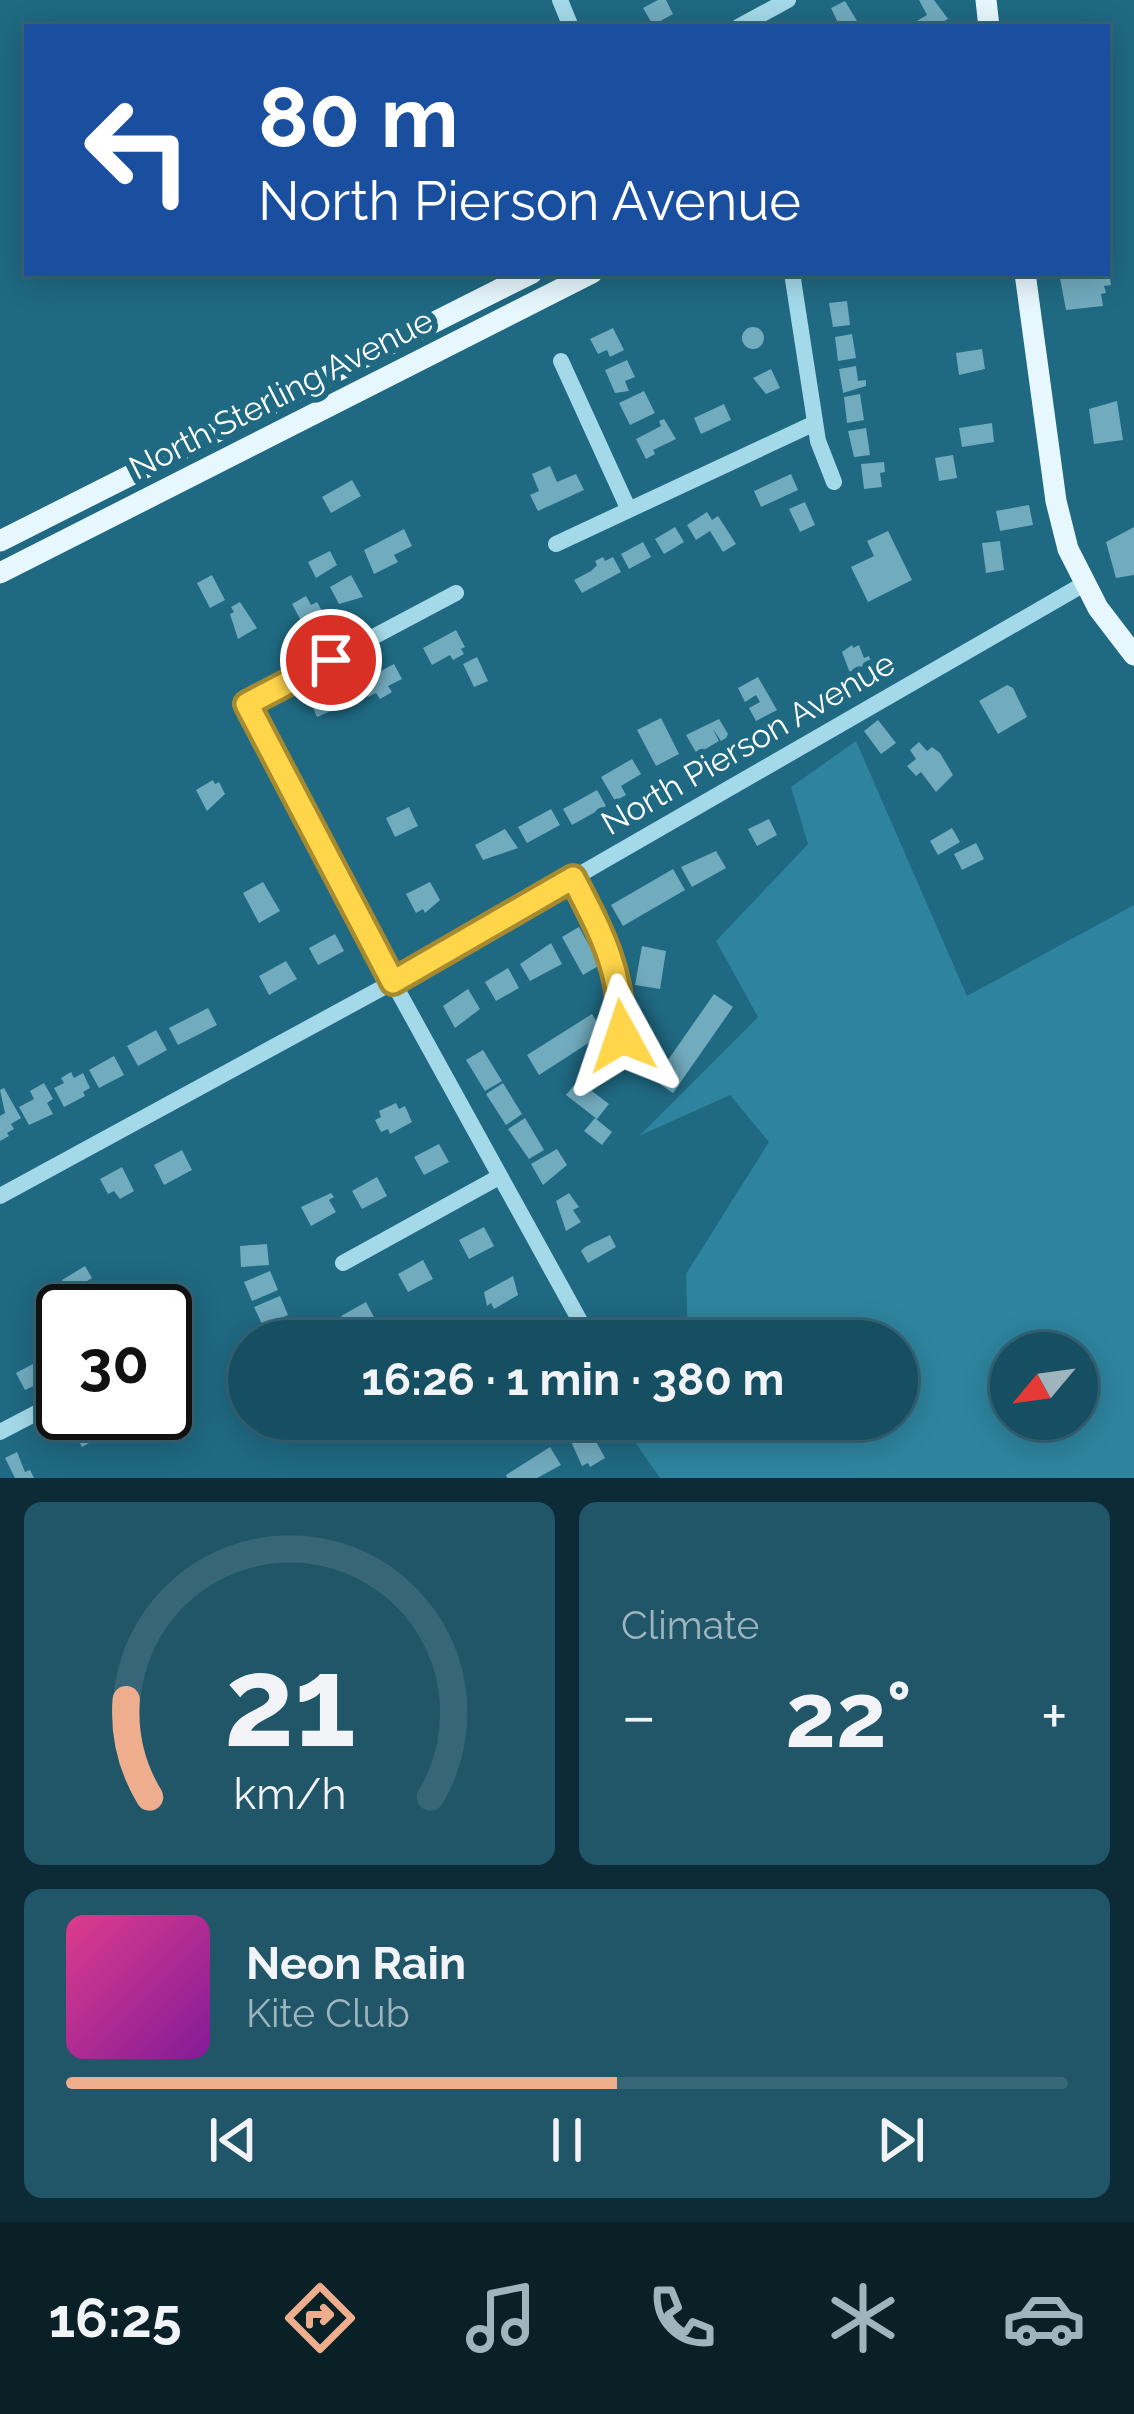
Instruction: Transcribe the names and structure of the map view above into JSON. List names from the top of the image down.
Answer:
{
  "streets": {
    "main road": ["North Sterling Avenue"],
    "street": ["North Pierson Avenue"]
  },
  "north": "bottom left",
  "page": {
    "turn": ["80 m", "North Pierson Avenue"],
    "limit": "30",
    "trip": "16:26 · 1 min · 380 m",
    "tile": "Climate",
    "heat": ["−", "22°", "+"],
    "song": ["Neon Rain", "Kite Club"],
    "tabs": "16:25",
    "gauge": ["21", "km/h"]
  }
}
